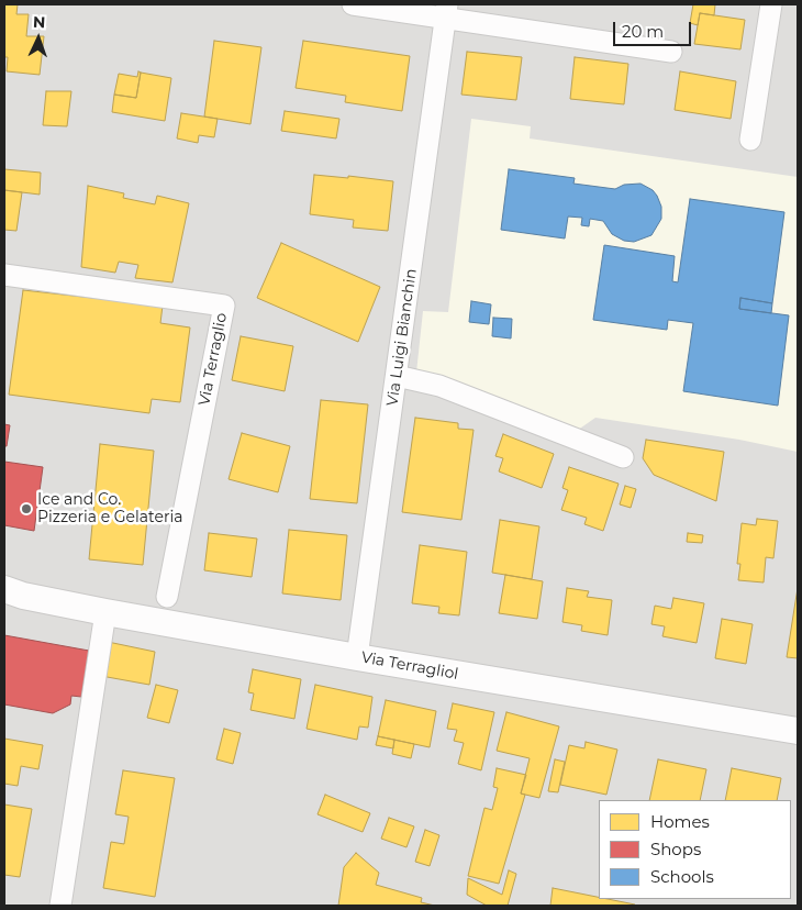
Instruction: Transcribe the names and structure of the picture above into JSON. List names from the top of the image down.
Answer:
{
  "streets": {
    "street": ["Via Luigi Bianchin", "Via Terraglio", "Via Terragliol"]
  },
  "crossings": [
    ["Via Luigi Bianchin", "Via Terragliol"]
  ],
  "places": ["Ice and Co. Pizzeria e Gelateria"],
  "legend": ["Homes", "Shops", "Schools"],
  "scale_bar": "20 m",
  "north": "top"
}
